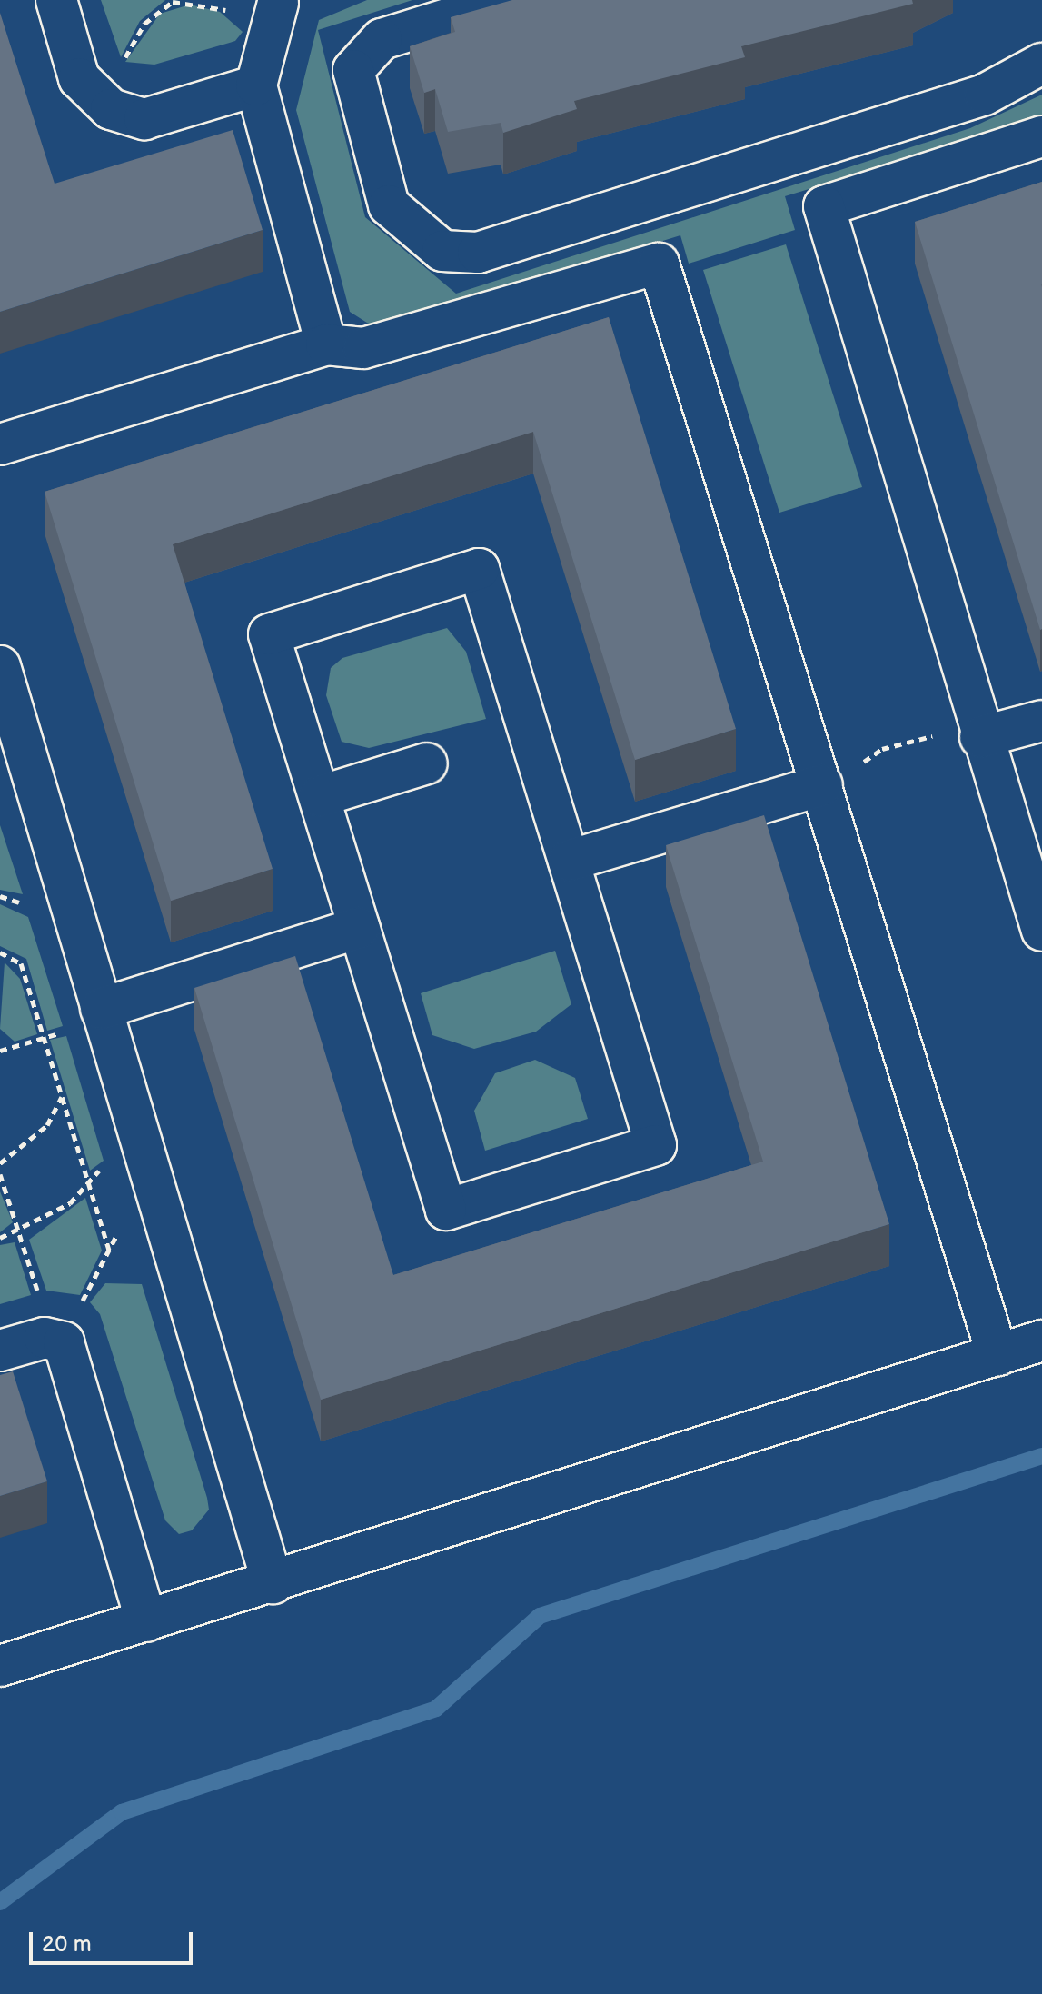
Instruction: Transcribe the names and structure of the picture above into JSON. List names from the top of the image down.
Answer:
{
  "scale_bar": "20 m"
}
